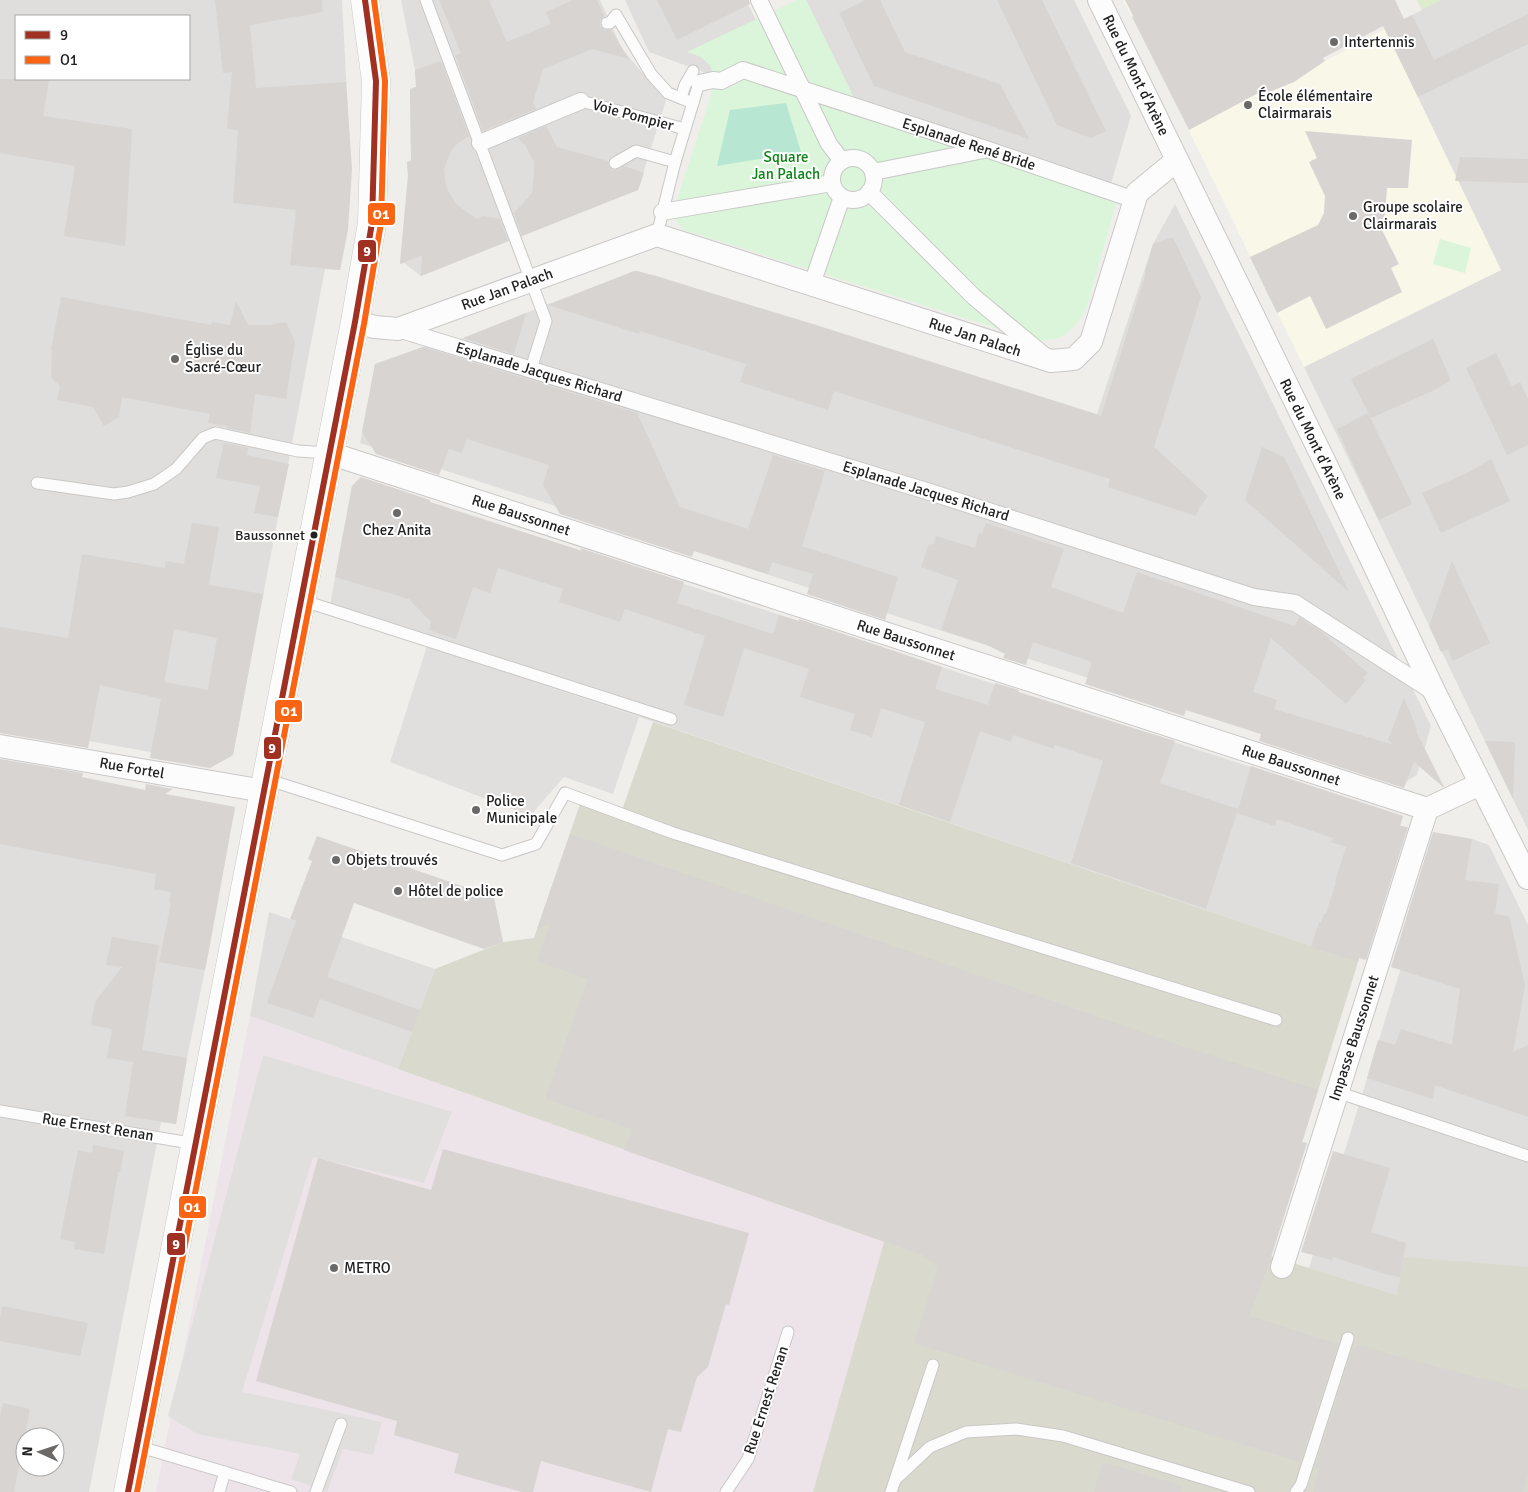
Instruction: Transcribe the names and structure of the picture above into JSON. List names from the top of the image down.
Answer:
{
  "streets": {
    "street": [
      "Rue du Mont d'Arène",
      "Esplanade René Bride",
      "Rue Jan Palach",
      "Esplanade Jacques Richard",
      "Rue Baussonnet",
      "Rue Fortel",
      "Impasse Baussonnet"
    ],
    "lane": ["Voie Pompier", "Rue Ernest Renan"]
  },
  "crossings": [
    ["Rue du Mont d'Arène", "Rue Jan Palach"],
    ["Rue du Mont d'Arène", "Esplanade Jacques Richard"],
    ["Esplanade René Bride", "Rue Jan Palach"],
    ["Rue Jan Palach", "Esplanade Jacques Richard"],
    ["Rue Baussonnet", "Impasse Baussonnet"]
  ],
  "parks": ["Square Jan Palach"],
  "places": [
    "Intertennis",
    "École élémentaire Clairmarais",
    "Groupe scolaire Clairmarais",
    "Église du Sacré-Cœur",
    "Chez Anita",
    "Baussonnet",
    "Police Municipale",
    "Objets trouvés",
    "Hôtel de police",
    "METRO"
  ],
  "lines": ["transit line 9", "transit line O1"],
  "legend": ["9", "O1"],
  "north": "left"
}
